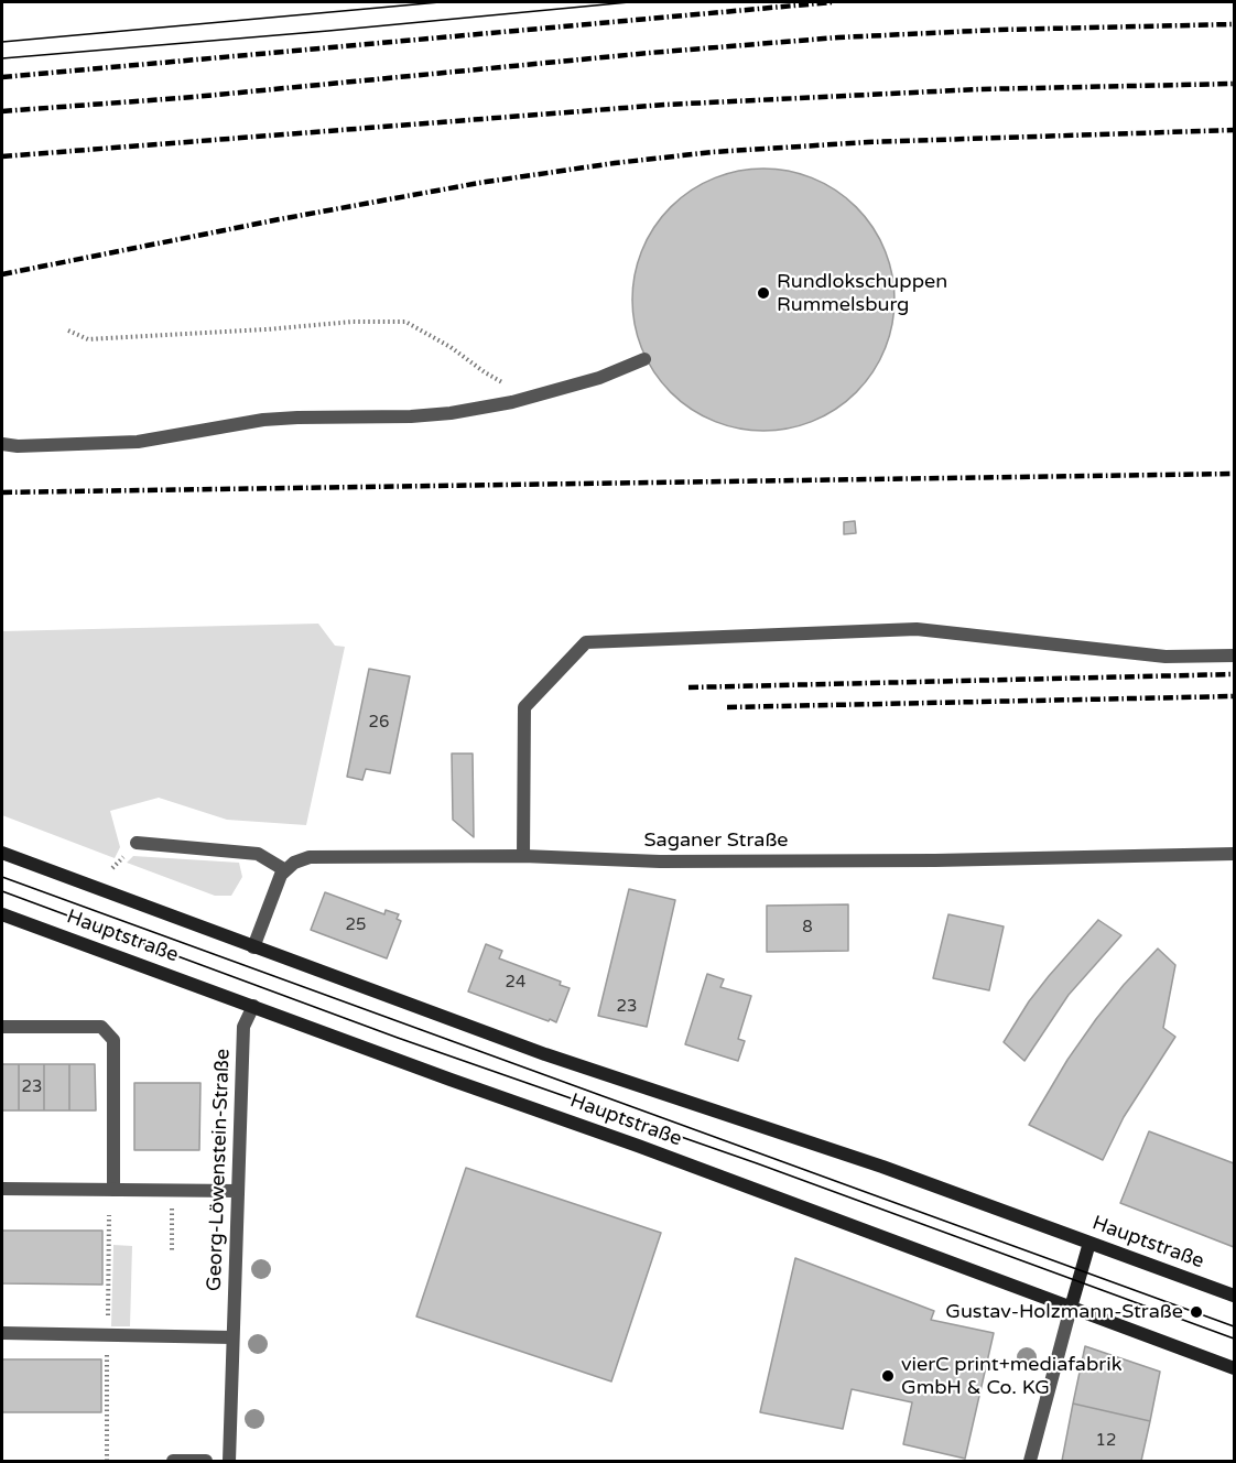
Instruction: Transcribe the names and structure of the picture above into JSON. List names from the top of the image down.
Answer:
{
  "streets": {
    "main road": ["Hauptstraße"],
    "street": ["Saganer Straße", "Georg-Löwenstein-Straße"]
  },
  "crossings": [
    ["Hauptstraße", "Georg-Löwenstein-Straße"]
  ],
  "places": ["Rundlokschuppen Rummelsburg", "Gustav-Holzmann-Straße", "vierC print+mediafabrik GmbH & Co. KG"],
  "house_numbers": [
    "26",
    "25",
    "8",
    "24",
    "23",
    "23",
    "12"
  ]
}
